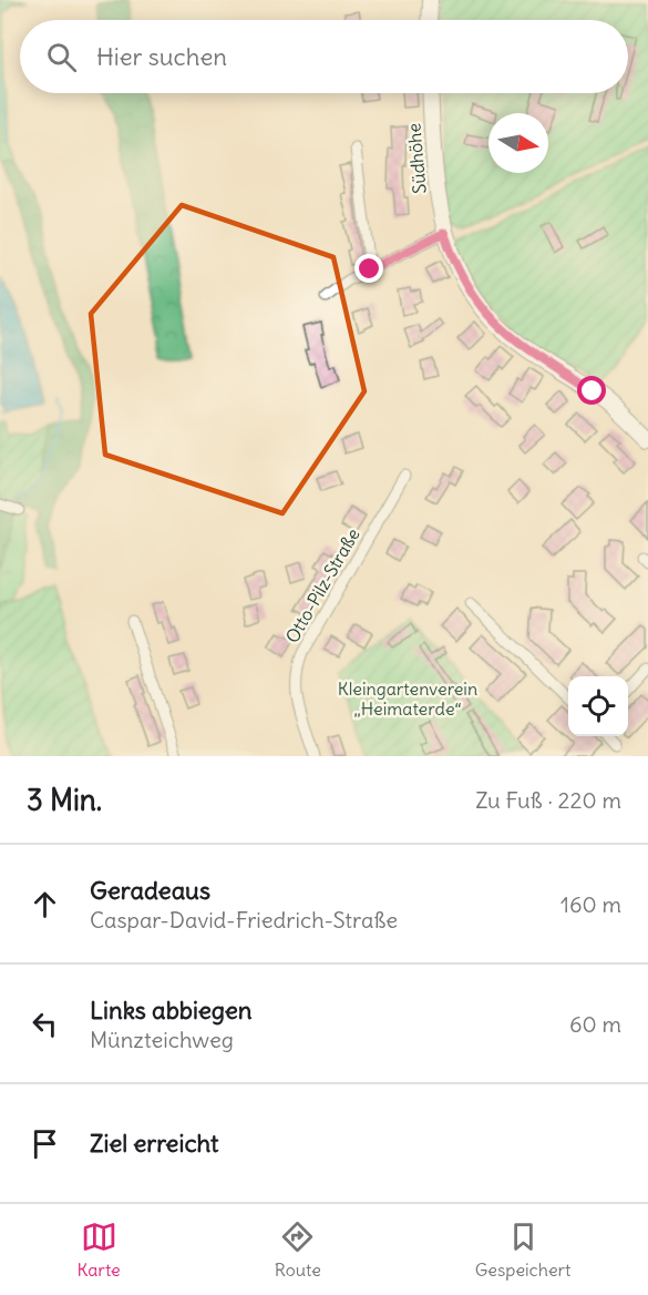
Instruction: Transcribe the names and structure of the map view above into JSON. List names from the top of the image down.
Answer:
{
  "streets": {
    "street": ["Südhöhe", "Otto-Pilz-Straße"]
  },
  "parks": ["Kleingartenverein „Heimaterde“"],
  "north": "right",
  "page": {
    "search": "Hier suchen",
    "heading": ["3 Min.", "Zu Fuß · 220 m"],
    "list": [
      ["Geradeaus", "Caspar-David-Friedrich-Straße", "160 m"],
      ["Links abbiegen", "Münzteichweg", "60 m"],
      "Ziel erreicht"
    ],
    "nav": ["Karte", "Route", "Gespeichert"]
  }
}
